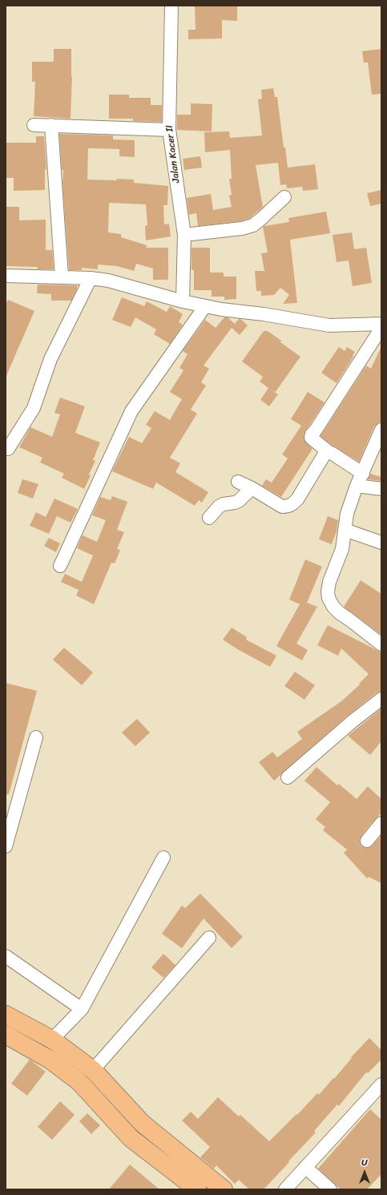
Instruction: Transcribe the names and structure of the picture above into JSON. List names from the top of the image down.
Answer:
{
  "streets": {
    "street": ["Jalan Kacer II"]
  },
  "north": "top"
}
